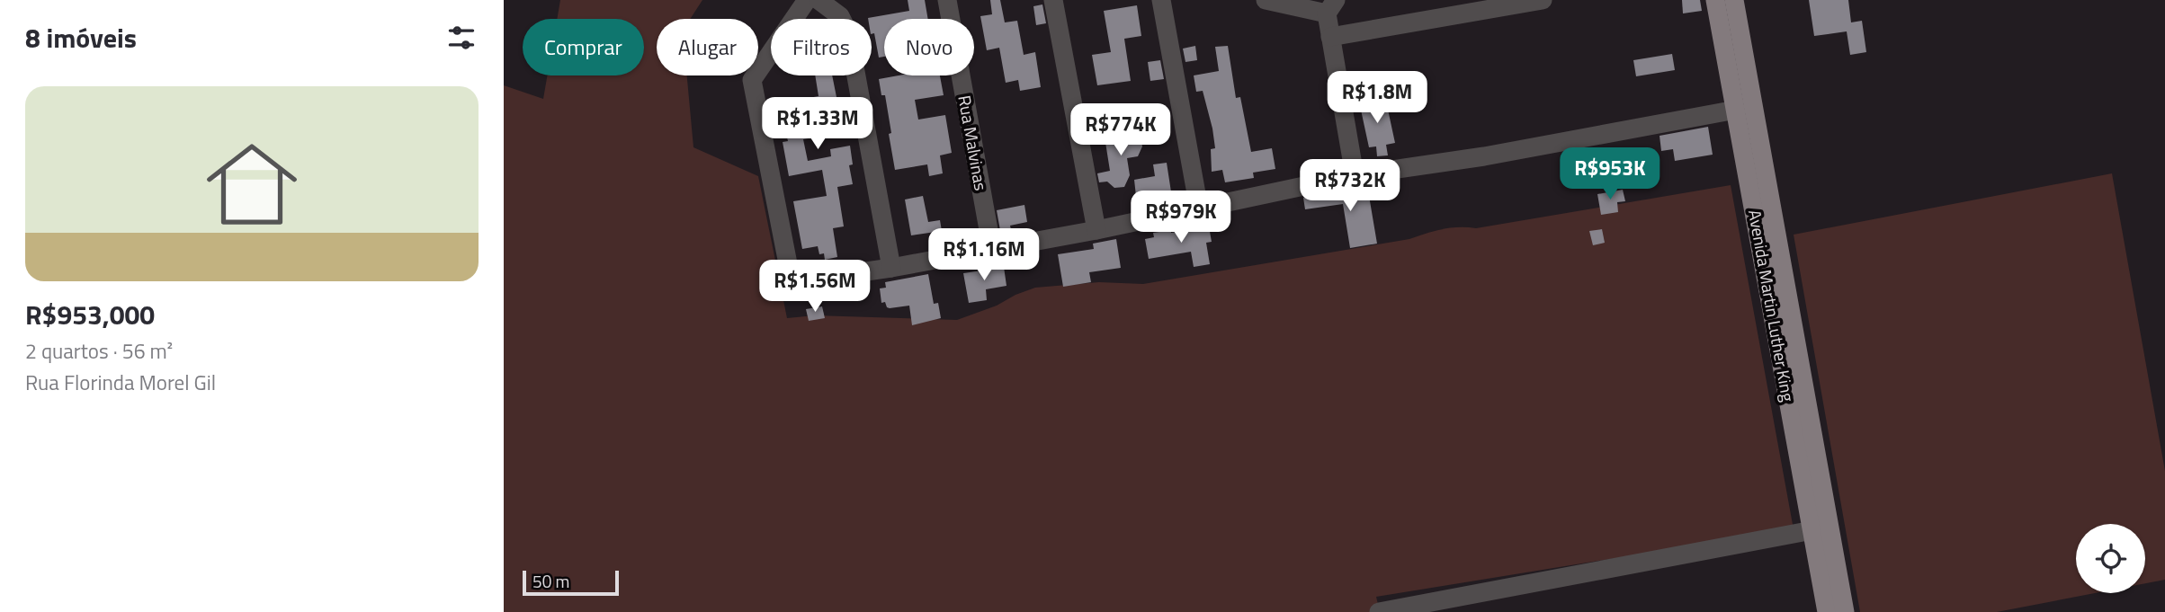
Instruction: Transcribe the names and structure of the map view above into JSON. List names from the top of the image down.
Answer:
{
  "streets": {
    "main road": ["Avenida Martin Luther King"],
    "street": ["Rua Malvinas"]
  },
  "scale_bar": "50 m",
  "page": {
    "heading": "8 imóveis",
    "chip": [
      "Comprar",
      "Alugar",
      "Filtros",
      "Novo"
    ],
    "price": [
      "R$1.8M",
      "R$1.33M",
      "R$774K",
      "R$953K",
      "R$732K",
      "R$979K",
      "R$1.16M",
      "R$1.56M"
    ],
    "list": [
      {
        "name": "R$953,000",
        "note": "2 quartos · 56 m² · Rua Florinda Morel Gil"
      }
    ],
    "scale": "50 m"
  }
}
